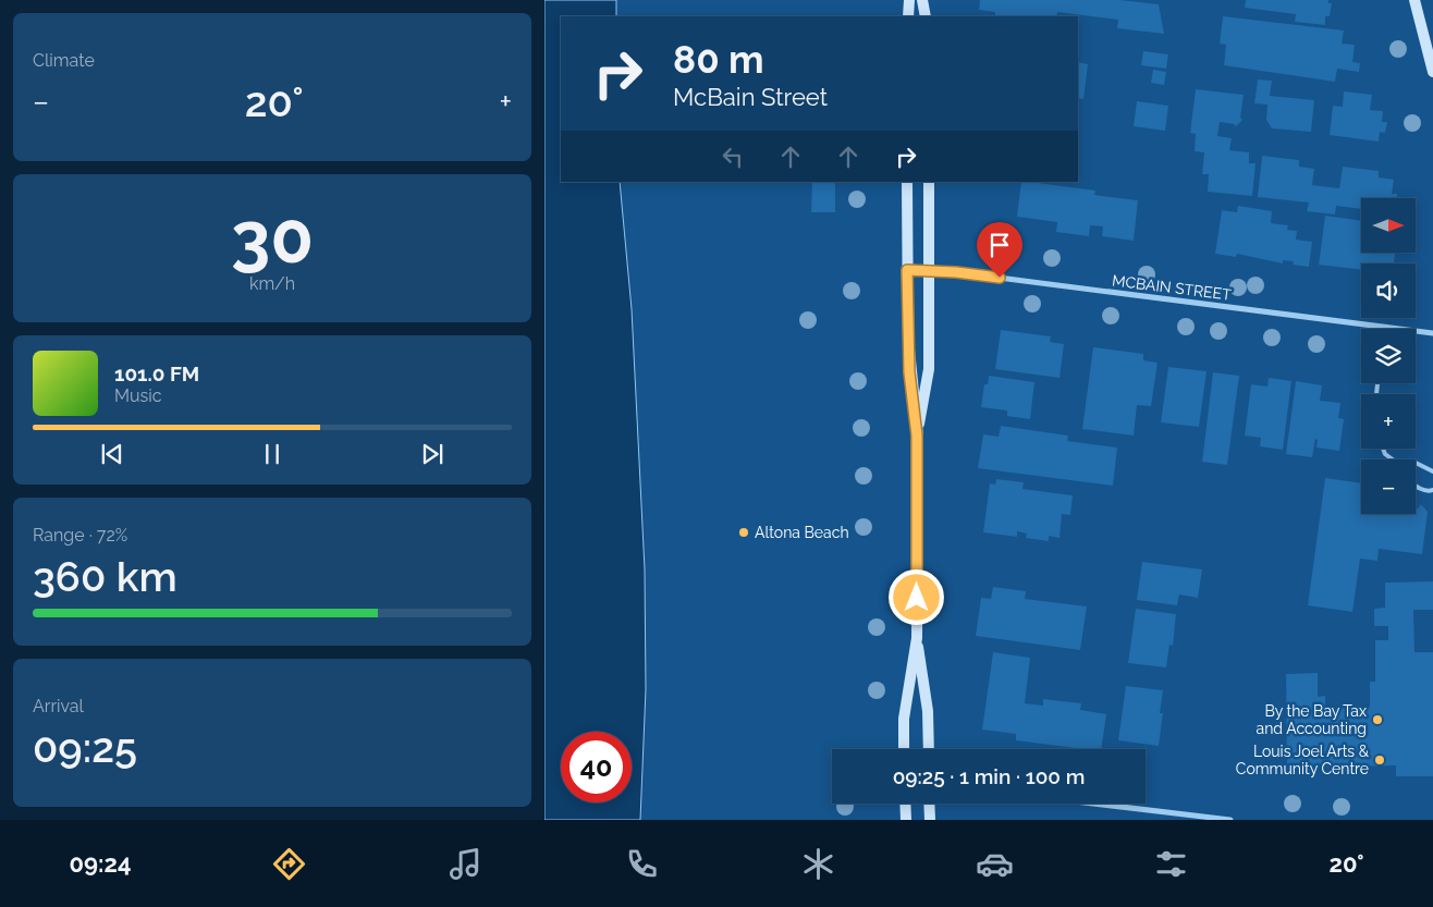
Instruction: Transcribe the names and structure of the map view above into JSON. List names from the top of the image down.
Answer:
{
  "streets": {
    "street": ["MCBAIN STREET"]
  },
  "places": ["Altona Beach", "By the Bay Tax and Accounting", "Louis Joel Arts & Community Centre"],
  "north": "right",
  "page": {
    "tile": [
      "Climate",
      ["30", "km/h"],
      ["Range · 72%", "360 km"],
      ["Arrival", "09:25"]
    ],
    "turn": ["80 m", "McBain Street"],
    "heat": ["−", "20°", "+"],
    "map_buttons": ["+", "−"],
    "song": ["101.0 FM", "Music"],
    "limit": "40",
    "trip": "09:25 · 1 min · 100 m",
    "tabs": ["09:24", "20°"]
  }
}
